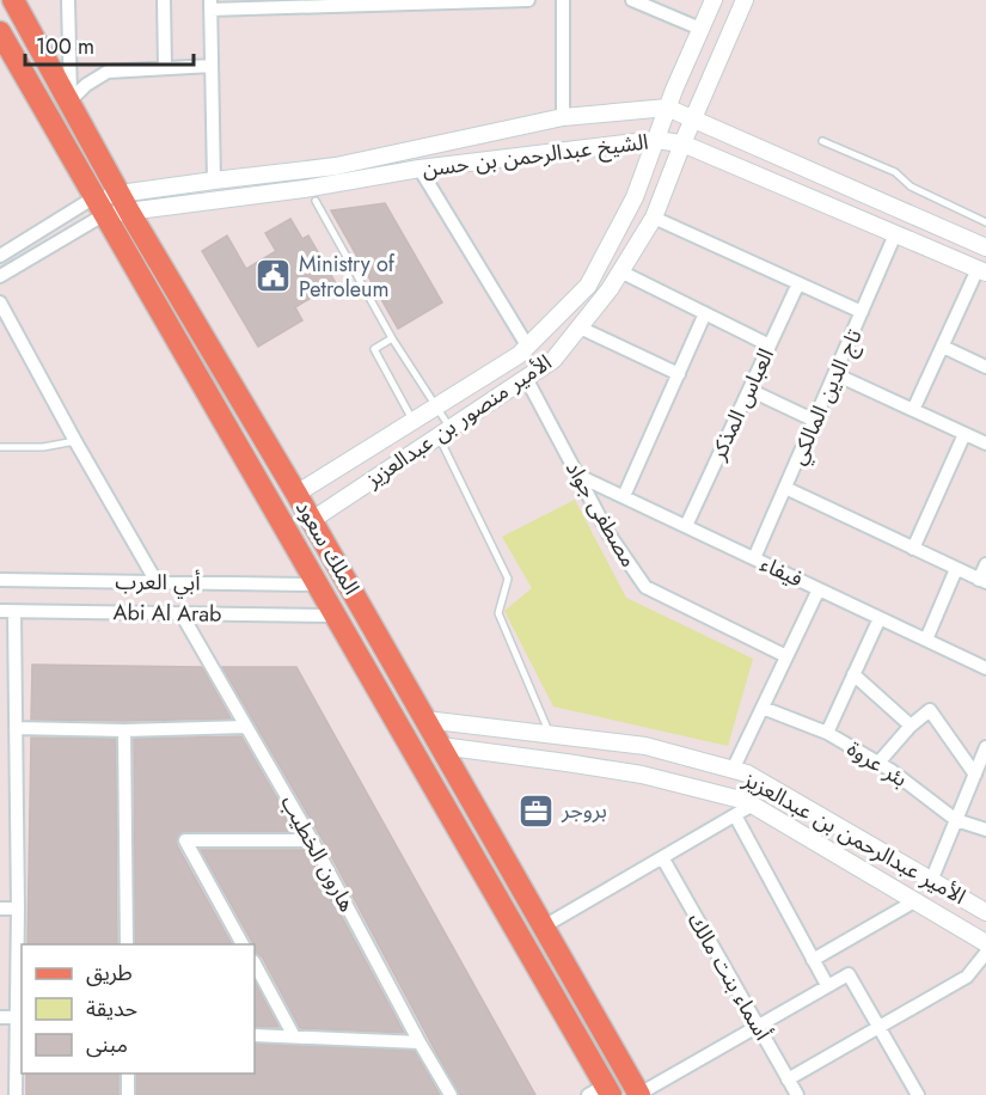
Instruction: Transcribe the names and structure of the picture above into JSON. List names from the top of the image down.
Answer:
{
  "streets": {
    "main road": ["الملك سعود"],
    "street": [
      "الشيخ عبدالرحمن بن حسن",
      "تاج الدين المالكي",
      "العباس المذكر",
      "الأمير منصور بن عبدالعزيز",
      "مصطفى جواد",
      "فيفاء",
      "أبي العرب",
      "Abi Al Arab",
      "بئر عروة",
      "الأمير عبدالرحمن بن عبدالعزيز",
      "هارون الخطيب",
      "أسماء بنت مالك"
    ]
  },
  "crossings": [
    ["الشيخ عبدالرحمن بن حسن", "تاج الدين المالكي"],
    ["الشيخ عبدالرحمن بن حسن", "الأمير منصور بن عبدالعزيز"],
    ["الشيخ عبدالرحمن بن حسن", "الملك سعود"],
    ["تاج الدين المالكي", "فيفاء"],
    ["العباس المذكر", "فيفاء"],
    ["الأمير منصور بن عبدالعزيز", "مصطفى جواد"],
    ["الأمير منصور بن عبدالعزيز", "الملك سعود"],
    ["مصطفى جواد", "فيفاء"],
    ["الملك سعود", "أبي العرب"],
    ["الملك سعود", "Abi Al Arab"],
    ["الملك سعود", "الأمير عبدالرحمن بن عبدالعزيز"],
    ["Abi Al Arab", "هارون الخطيب"]
  ],
  "places": {
    "public building": ["Ministry of Petroleum"],
    "office": ["بروجر"]
  },
  "legend": ["طريق", "حديقة", "مبنى"],
  "scale_bar": "100 m"
}
